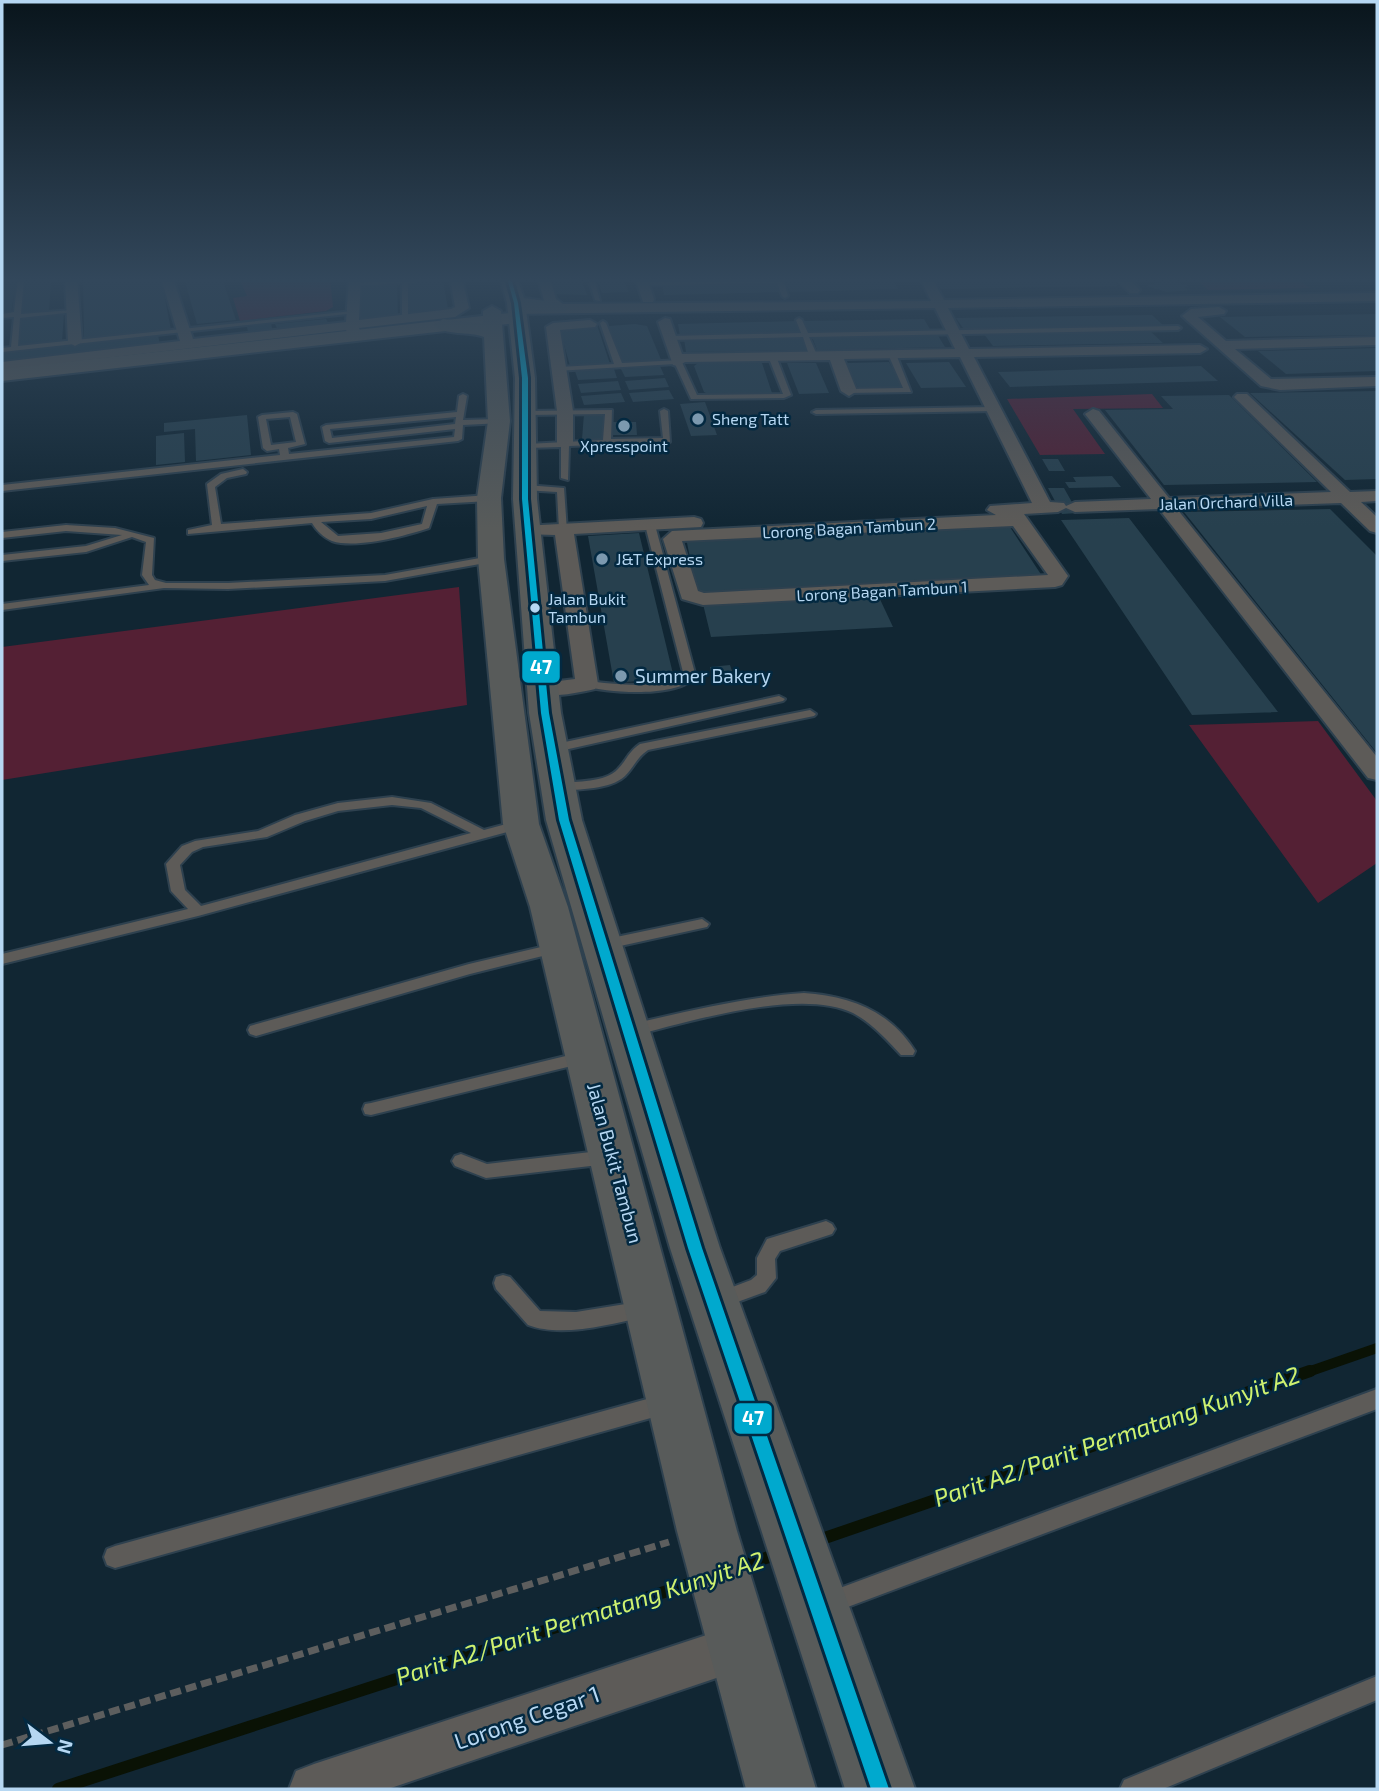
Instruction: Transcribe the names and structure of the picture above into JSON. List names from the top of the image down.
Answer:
{
  "streets": {
    "main road": ["Jalan Bukit Tambun"],
    "street": [
      "Jalan Orchard Villa",
      "Lorong Bagan Tambun 2",
      "Lorong Bagan Tambun 1",
      "Lorong Cegar 1"
    ]
  },
  "crossings": [
    ["Jalan Orchard Villa", "Lorong Bagan Tambun 2"],
    ["Jalan Orchard Villa", "Lorong Bagan Tambun 1"],
    ["Lorong Bagan Tambun 2", "Lorong Bagan Tambun 1"],
    ["Jalan Bukit Tambun", "Lorong Cegar 1"]
  ],
  "water": ["Parit A2/Parit Permatang Kunyit A2"],
  "places": [
    "Sheng Tatt",
    "Xpresspoint",
    "J&T Express",
    "Jalan Bukit Tambun",
    "Summer Bakery"
  ],
  "lines": ["transit line 47"],
  "north": "right"
}
